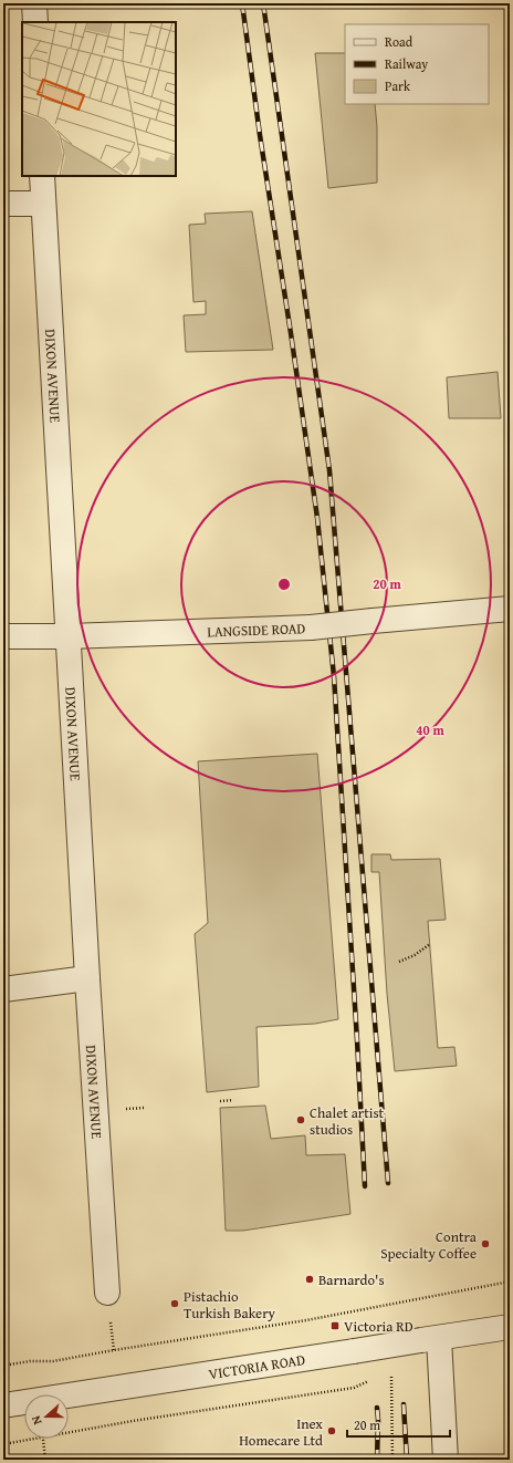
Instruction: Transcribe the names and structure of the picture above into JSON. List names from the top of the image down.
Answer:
{
  "streets": {
    "street": ["DIXON AVENUE", "LANGSIDE ROAD", "VICTORIA ROAD"]
  },
  "crossings": [
    ["DIXON AVENUE", "LANGSIDE ROAD"]
  ],
  "places": {
    "other": [
      "Chalet artist studios",
      "Contra Specialty Coffee",
      "Barnardo's",
      "Pistachio Turkish Bakery",
      "Inex Homecare Ltd"
    ],
    "transit": ["Victoria RD"]
  },
  "legend": ["Road", "Railway", "Park"],
  "scale_bar": "20 m",
  "north": "left",
  "rings": ["20 m", "40 m"]
}
